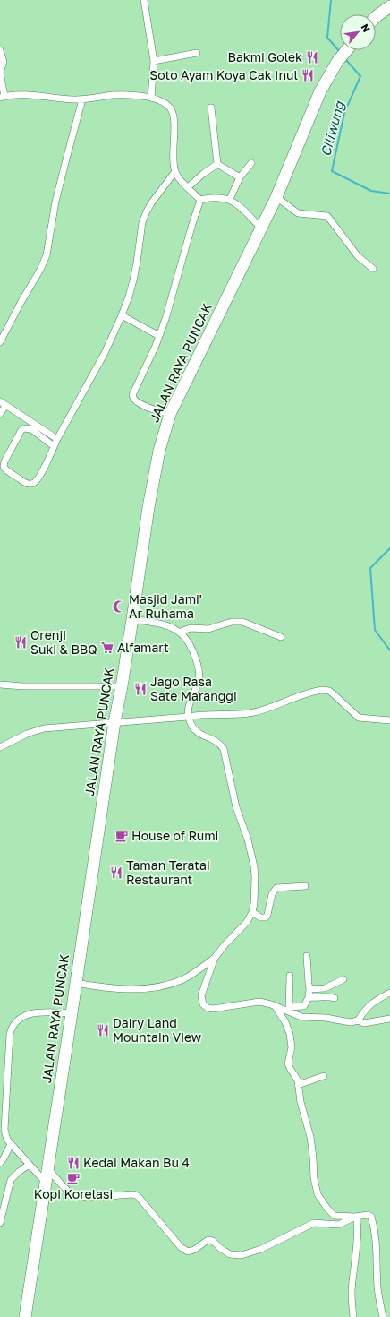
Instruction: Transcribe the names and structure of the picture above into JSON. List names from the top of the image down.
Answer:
{
  "streets": {
    "highway": ["JALAN RAYA PUNCAK"]
  },
  "water": ["Ciliwung"],
  "places": {
    "restaurant": [
      "Bakmi Golek",
      "Soto Ayam Koya Cak Inul",
      "Orenji Suki & BBQ",
      "Jago Rasa Sate Maranggi",
      "Taman Teratai Restaurant",
      "Dairy Land Mountain View",
      "Kedai Makan Bu 4"
    ],
    "mosque": ["Masjid Jami' Ar Ruhama"],
    "supermarket": ["Alfamart"],
    "cafe": ["House of Rumi", "Kopi Korelasi"]
  },
  "north": "top right"
}
